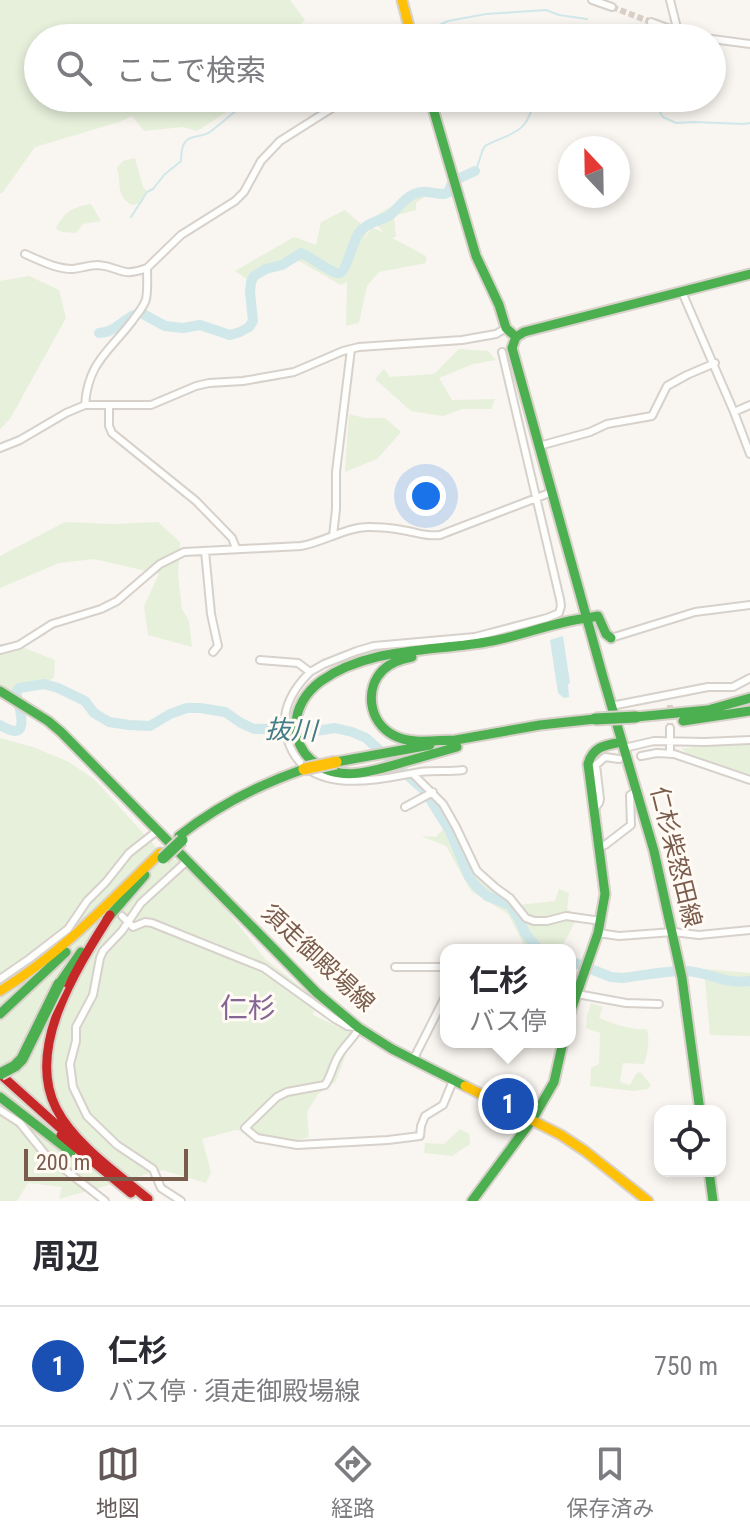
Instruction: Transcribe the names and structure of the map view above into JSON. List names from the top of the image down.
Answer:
{
  "streets": {
    "main road": ["仁杉柴怒田線", "須走御殿場線"]
  },
  "districts": ["仁杉"],
  "water": ["抜川"],
  "scale_bar": "200 m",
  "north": "top",
  "page": {
    "search": "ここで検索",
    "popup": ["仁杉", "バス停"],
    "pins": "1",
    "scale": "200 m",
    "heading": "周辺",
    "list": [
      {
        "mark": "1",
        "name": "仁杉",
        "note": "バス停 · 須走御殿場線",
        "value": "750 m"
      }
    ],
    "nav": ["地図", "経路", "保存済み"]
  }
}
